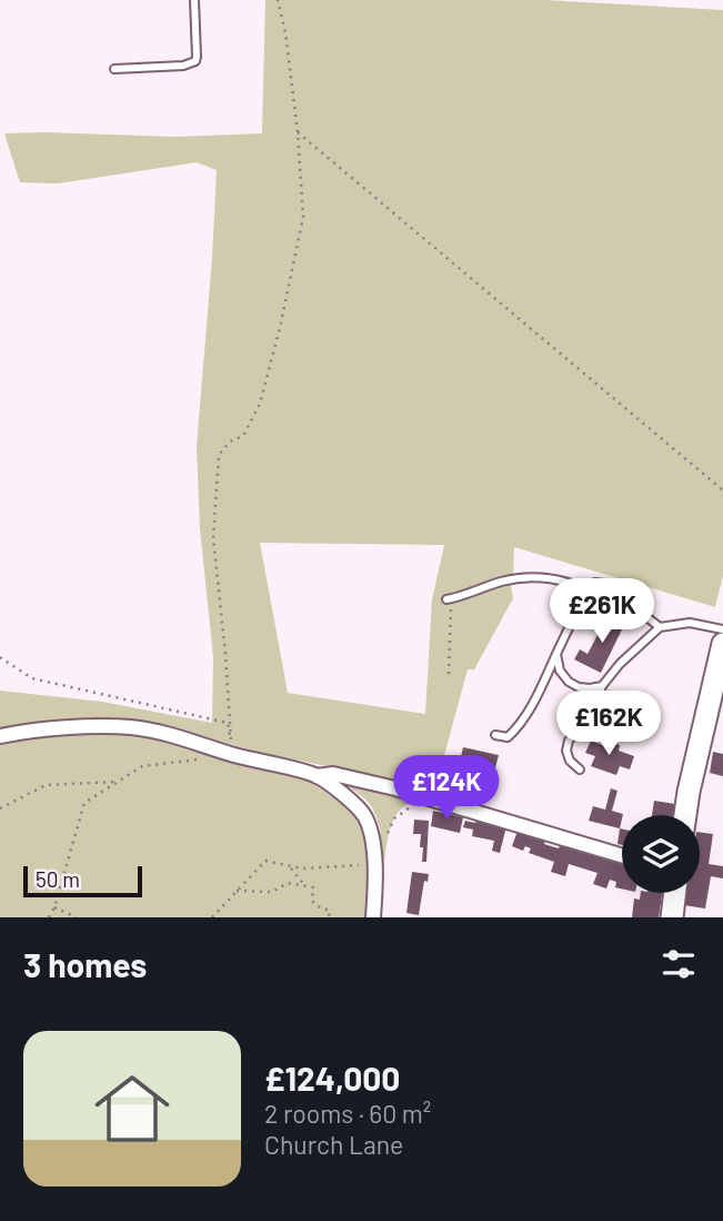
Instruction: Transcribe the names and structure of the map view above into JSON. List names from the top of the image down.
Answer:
{
  "scale_bar": "50 m",
  "page": {
    "price": ["£261K", "£162K", "£124K"],
    "scale": "50 m",
    "heading": "3 homes",
    "list": [
      {
        "name": "£124,000",
        "note": "2 rooms · 60 m² · Church Lane"
      }
    ]
  }
}
